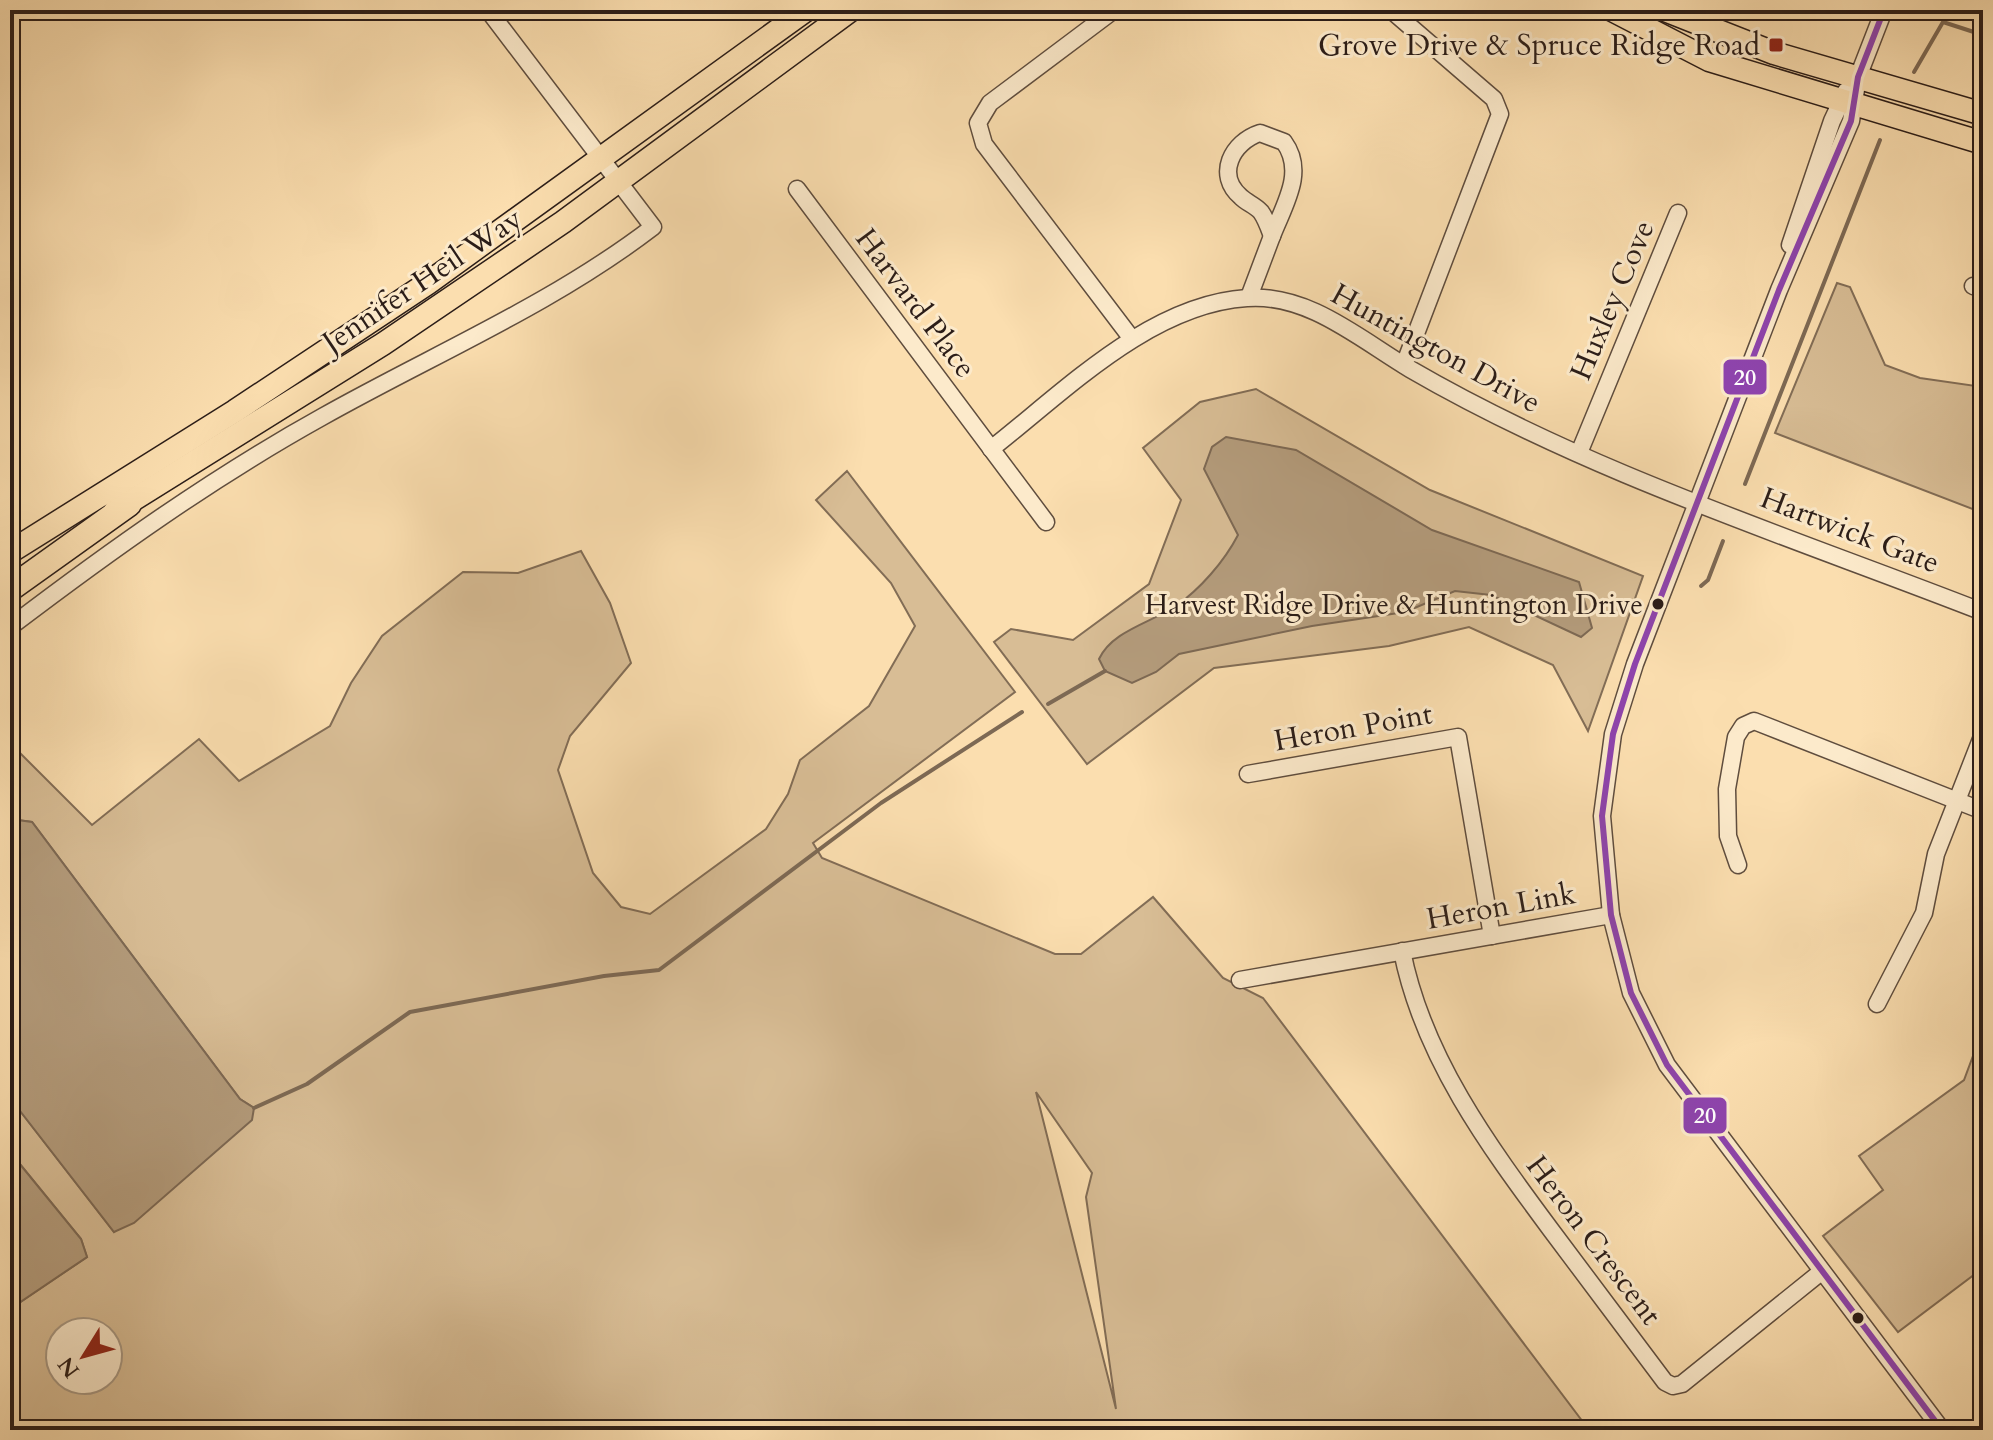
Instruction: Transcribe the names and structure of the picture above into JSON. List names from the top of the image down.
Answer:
{
  "streets": {
    "main road": ["Jennifer Heil Way"],
    "street": [
      "Huxley Cove",
      "Harvard Place",
      "Huntington Drive",
      "Hartwick Gate",
      "Heron Point",
      "Heron Link",
      "Heron Crescent"
    ]
  },
  "crossings": [
    ["Huxley Cove", "Huntington Drive"],
    ["Harvard Place", "Huntington Drive"],
    ["Huntington Drive", "Hartwick Gate"],
    ["Heron Point", "Heron Link"],
    ["Heron Link", "Heron Crescent"]
  ],
  "places": {
    "transit": ["Grove Drive & Spruce Ridge Road"],
    "other": ["Harvest Ridge Drive & Huntington Drive"]
  },
  "lines": ["transit line 20"],
  "north": "bottom left"
}
